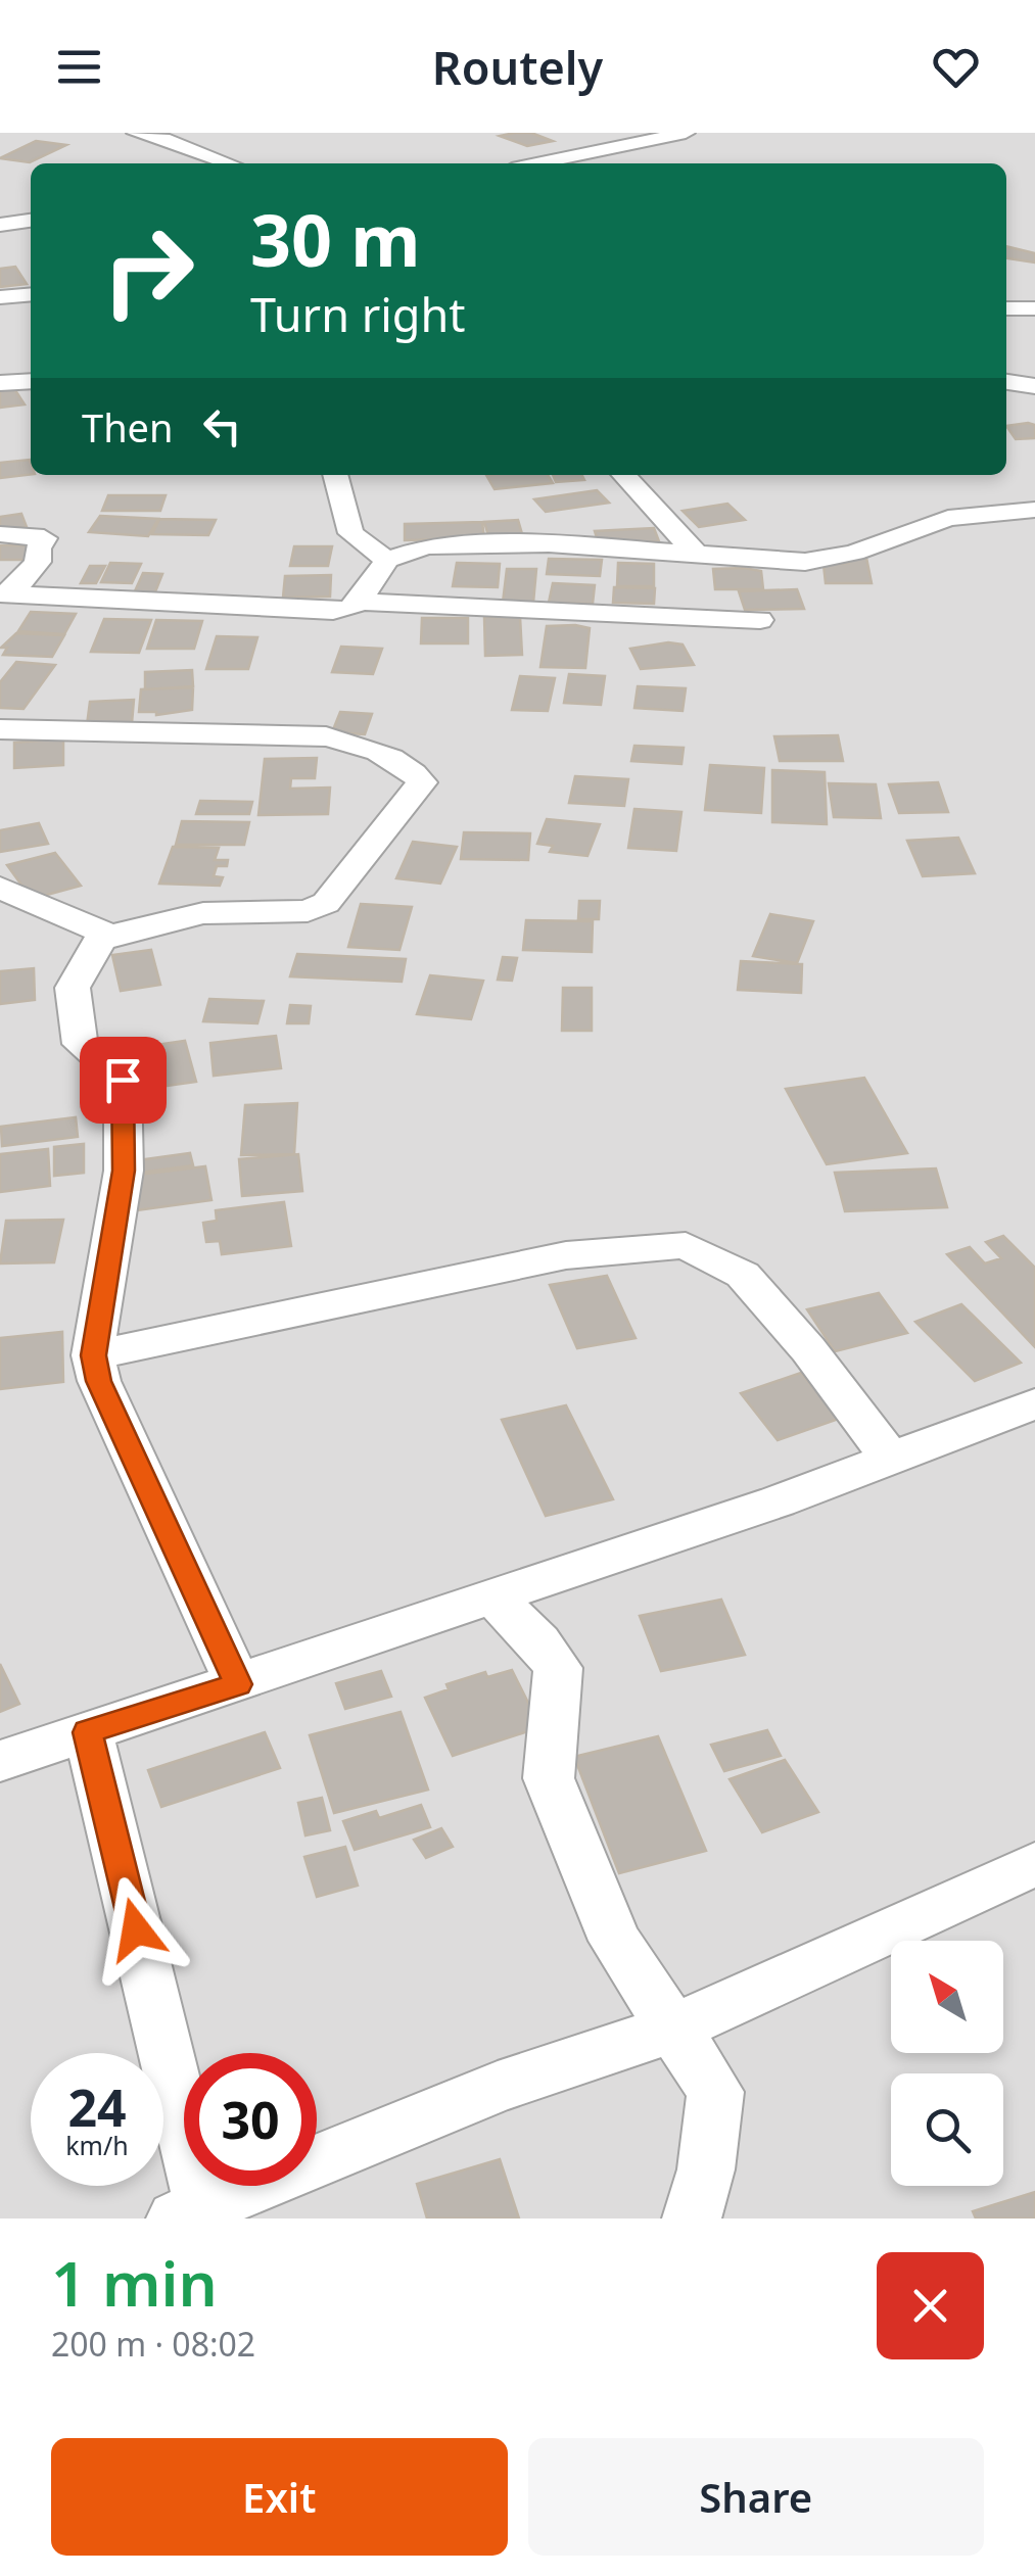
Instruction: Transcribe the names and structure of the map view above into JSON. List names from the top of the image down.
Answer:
{
  "north": "top left",
  "page": {
    "header": "Routely",
    "turn": ["30 m", "Turn right"],
    "then": "Then",
    "speed": "24 km/h",
    "limit": "30",
    "heading": ["1 min", "200 m · 08:02"],
    "buttons": ["Exit", "Share"]
  }
}
